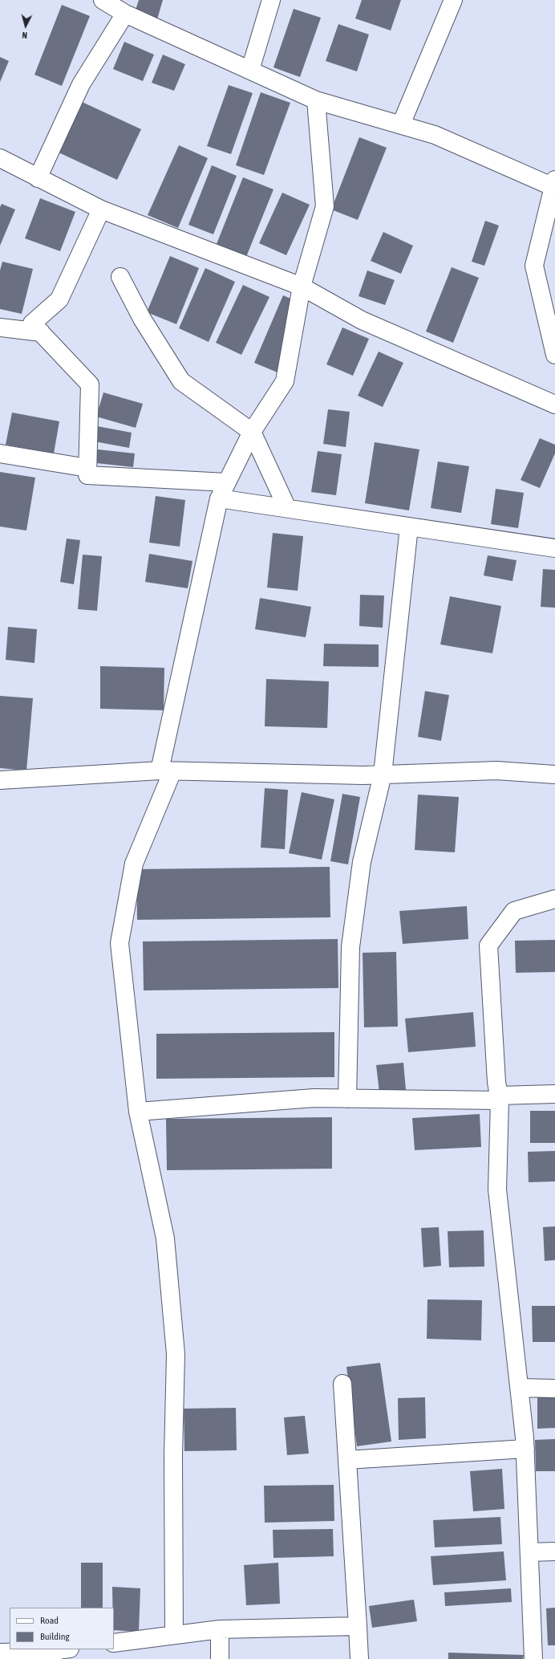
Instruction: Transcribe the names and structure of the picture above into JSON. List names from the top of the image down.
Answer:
{
  "legend": ["Road", "Building"],
  "north": "bottom"
}
